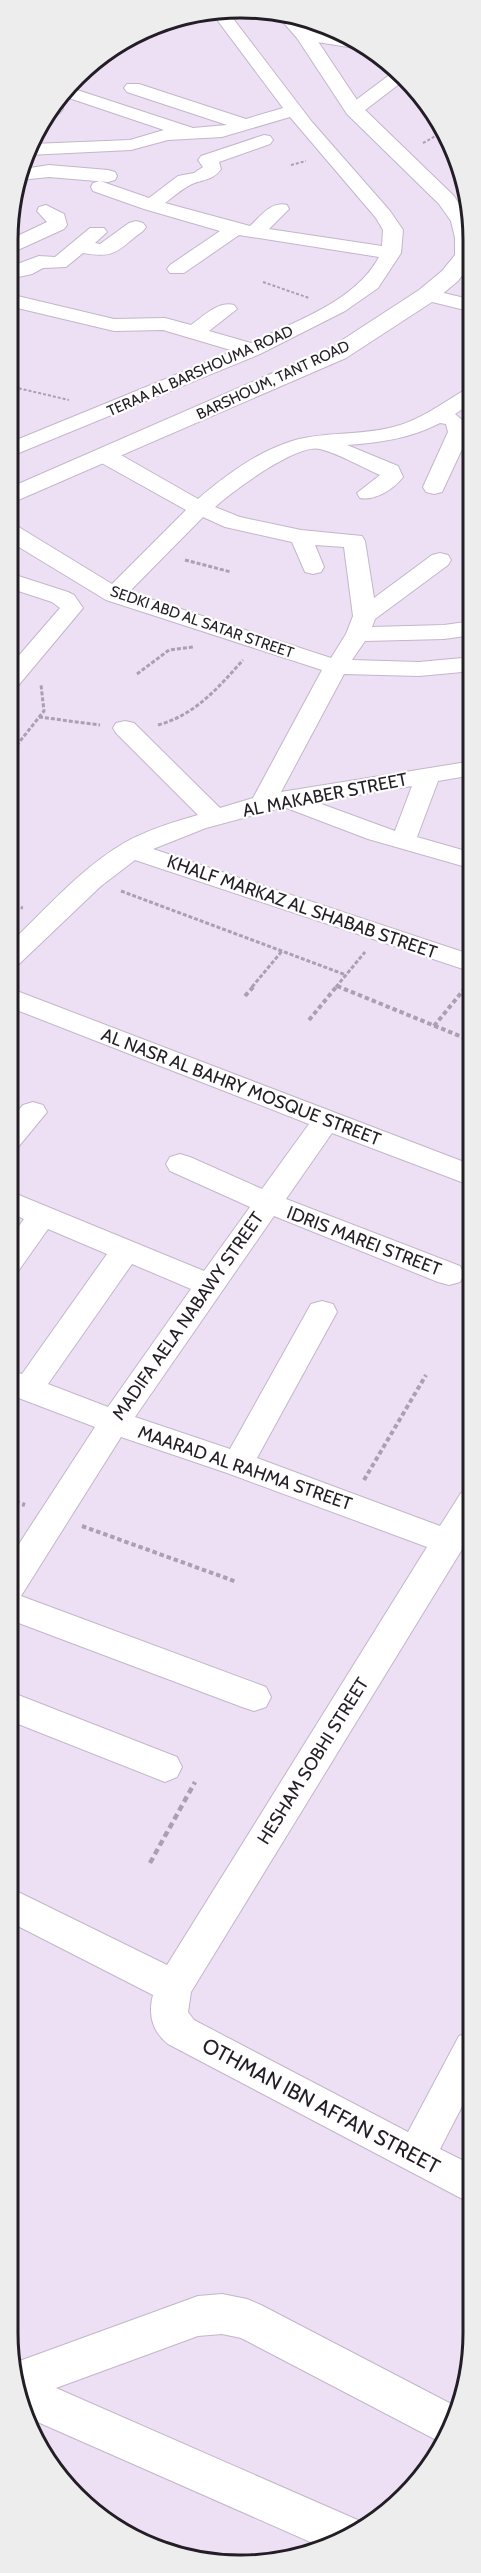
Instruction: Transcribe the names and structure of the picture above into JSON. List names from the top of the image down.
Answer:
{
  "streets": {
    "main road": ["BARSHOUM, TANT ROAD"],
    "street": [
      "TERAA AL BARSHOUMA ROAD",
      "SEDKI ABD AL SATAR STREET",
      "AL MAKABER STREET",
      "KHALF MARKAZ AL SHABAB STREET",
      "AL NASR AL BAHRY MOSQUE STREET",
      "IDRIS MAREI STREET",
      "MADIFA AELA NABAWY STREET",
      "MAARAD AL RAHMA STREET",
      "HESHAM SOBHI STREET",
      "OTHMAN IBN AFFAN STREET"
    ]
  },
  "crossings": [
    ["AL MAKABER STREET", "KHALF MARKAZ AL SHABAB STREET"],
    ["AL NASR AL BAHRY MOSQUE STREET", "MADIFA AELA NABAWY STREET"],
    ["IDRIS MAREI STREET", "MADIFA AELA NABAWY STREET"],
    ["MADIFA AELA NABAWY STREET", "MAARAD AL RAHMA STREET"],
    ["MAARAD AL RAHMA STREET", "HESHAM SOBHI STREET"],
    ["HESHAM SOBHI STREET", "OTHMAN IBN AFFAN STREET"]
  ]
}
